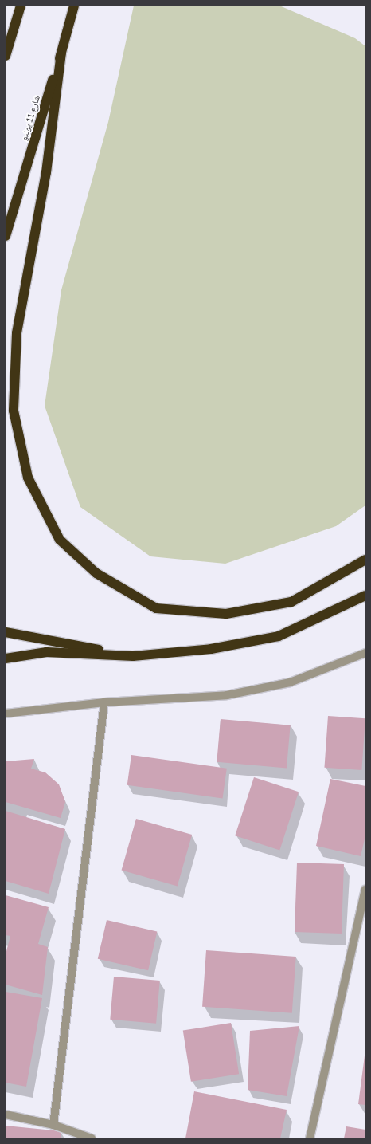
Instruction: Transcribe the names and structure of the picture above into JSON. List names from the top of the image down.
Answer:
{
  "streets": {
    "highway": ["شارع 11 يونيو"]
  }
}
